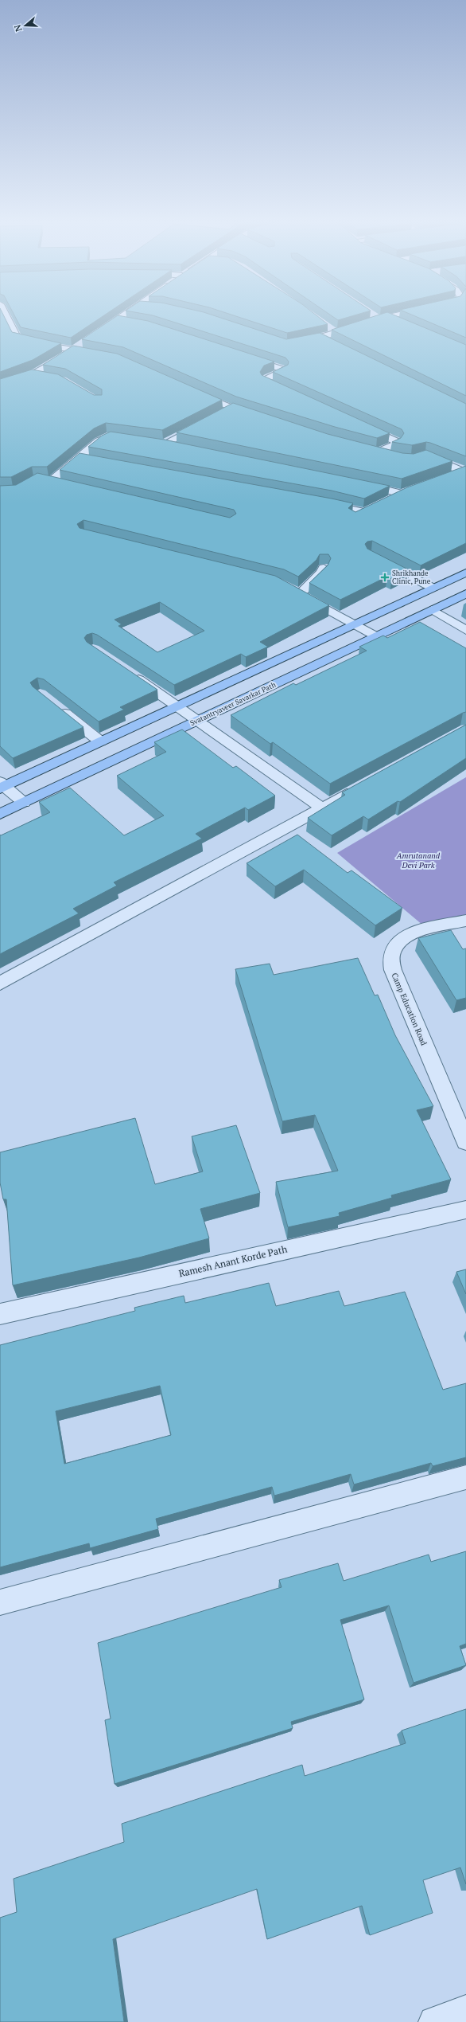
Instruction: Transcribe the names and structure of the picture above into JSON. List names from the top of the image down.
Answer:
{
  "streets": {
    "main road": ["Svatantryaveer Savarkar Path"],
    "street": ["Camp Education Road", "Ramesh Anant Korde Path"]
  },
  "parks": ["Amrutanand Devi Park"],
  "places": {
    "health": ["Shrikhande Clinic, Pune"]
  },
  "north": "left"
}
